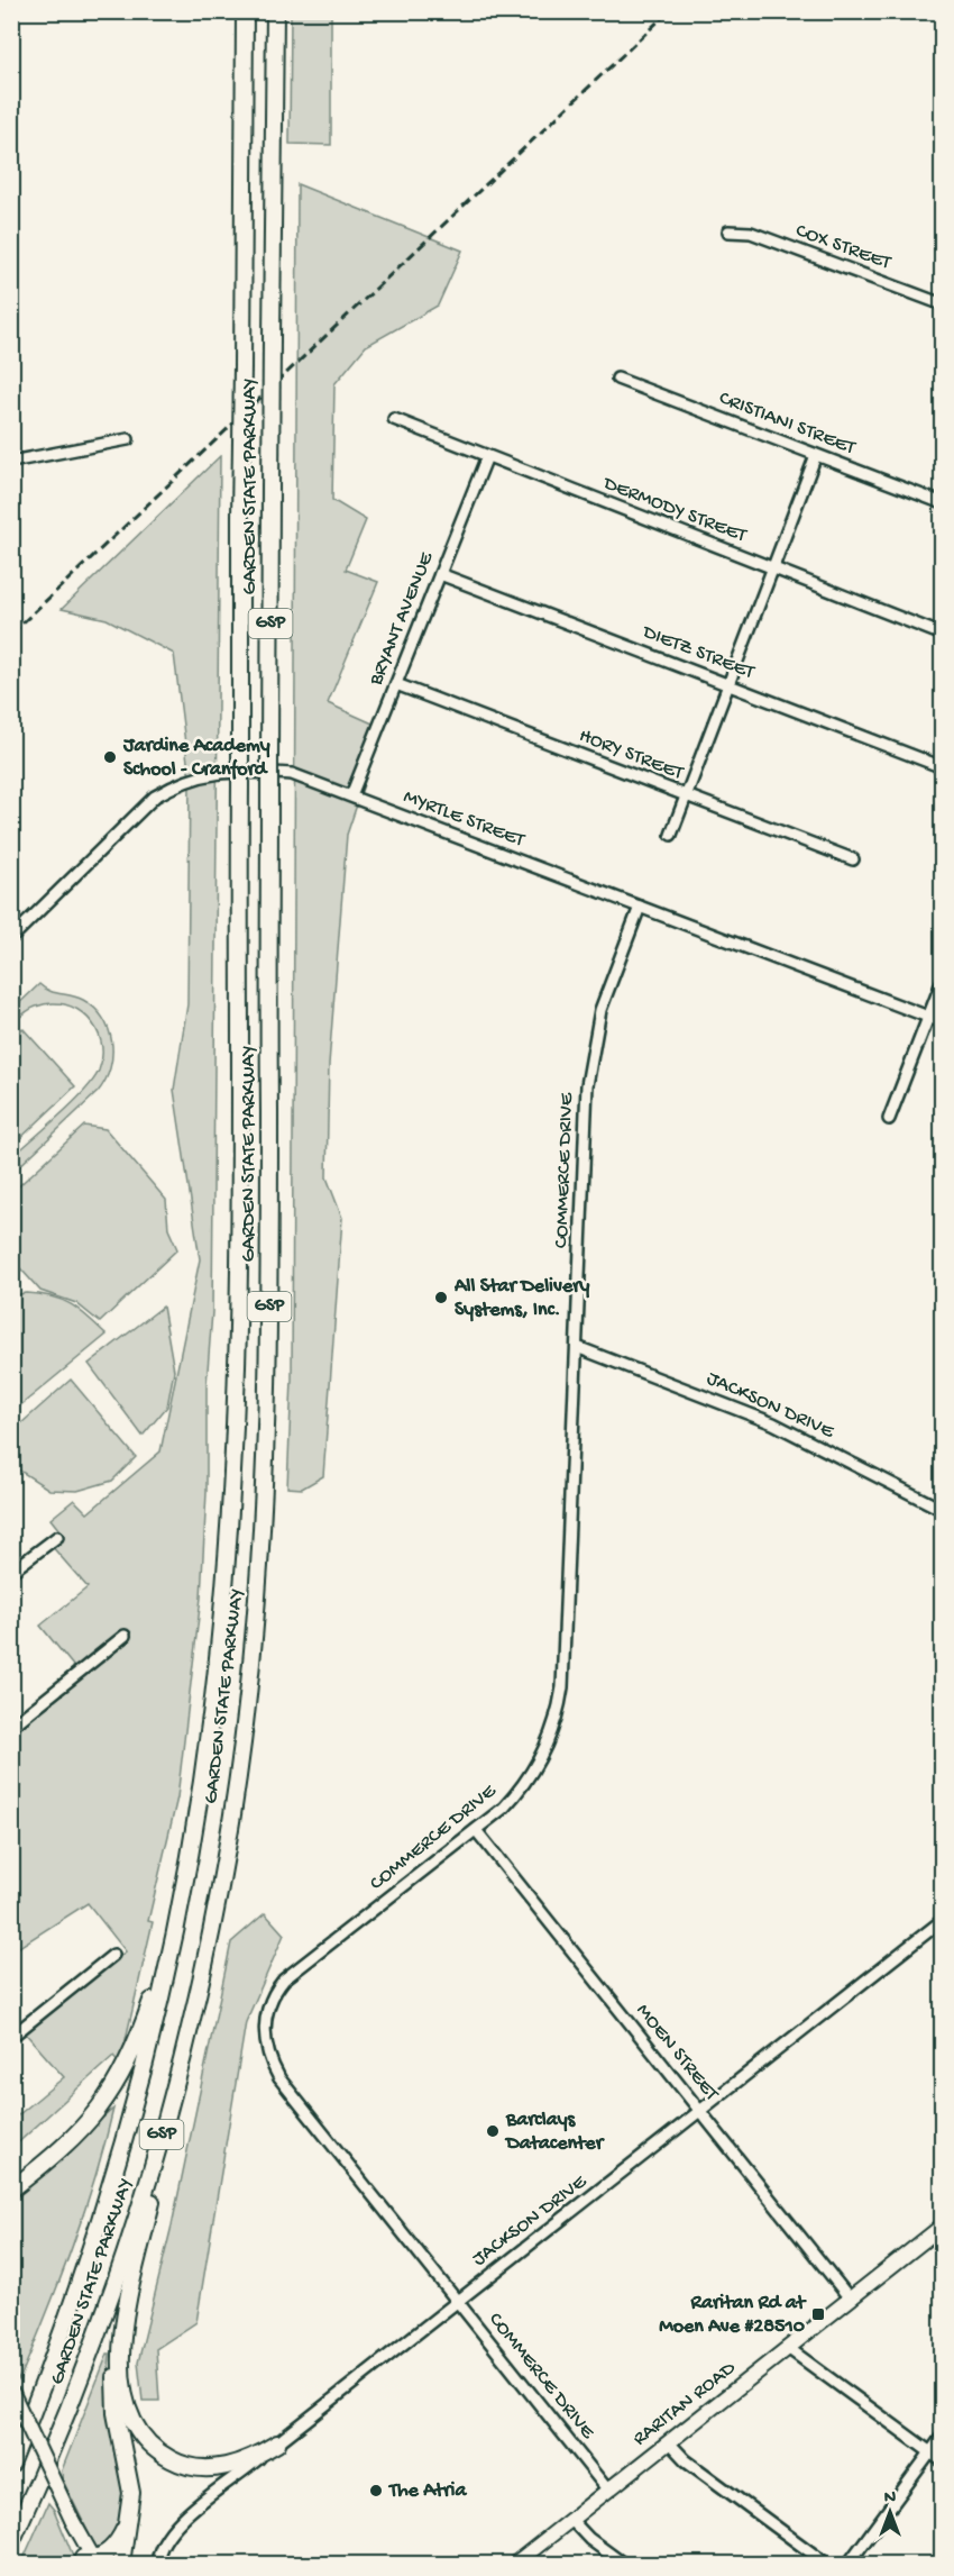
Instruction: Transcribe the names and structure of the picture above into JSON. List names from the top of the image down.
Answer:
{
  "streets": {
    "highway": ["GARDEN STATE PARKWAY", "GSP"],
    "main road": ["RARITAN ROAD"],
    "street": [
      "COX STREET",
      "CRISTIANI STREET",
      "DERMODY STREET",
      "BRYANT AVENUE",
      "DIETZ STREET",
      "HORY STREET",
      "MYRTLE STREET",
      "COMMERCE DRIVE",
      "JACKSON DRIVE",
      "MOEN STREET"
    ]
  },
  "crossings": [
    ["DERMODY STREET", "BRYANT AVENUE"],
    ["BRYANT AVENUE", "DIETZ STREET"],
    ["BRYANT AVENUE", "HORY STREET"],
    ["BRYANT AVENUE", "MYRTLE STREET"],
    ["MYRTLE STREET", "COMMERCE DRIVE"],
    ["COMMERCE DRIVE", "JACKSON DRIVE"],
    ["COMMERCE DRIVE", "MOEN STREET"],
    ["COMMERCE DRIVE", "RARITAN ROAD"],
    ["JACKSON DRIVE", "MOEN STREET"],
    ["MOEN STREET", "RARITAN ROAD"]
  ],
  "places": {
    "other": [
      "Jardine Academy School - Cranford",
      "All Star Delivery Systems, Inc.",
      "Barclays Datacenter",
      "The Atria"
    ],
    "transit": ["Raritan Rd at Moen Ave #28510"]
  },
  "north": "top"
}
